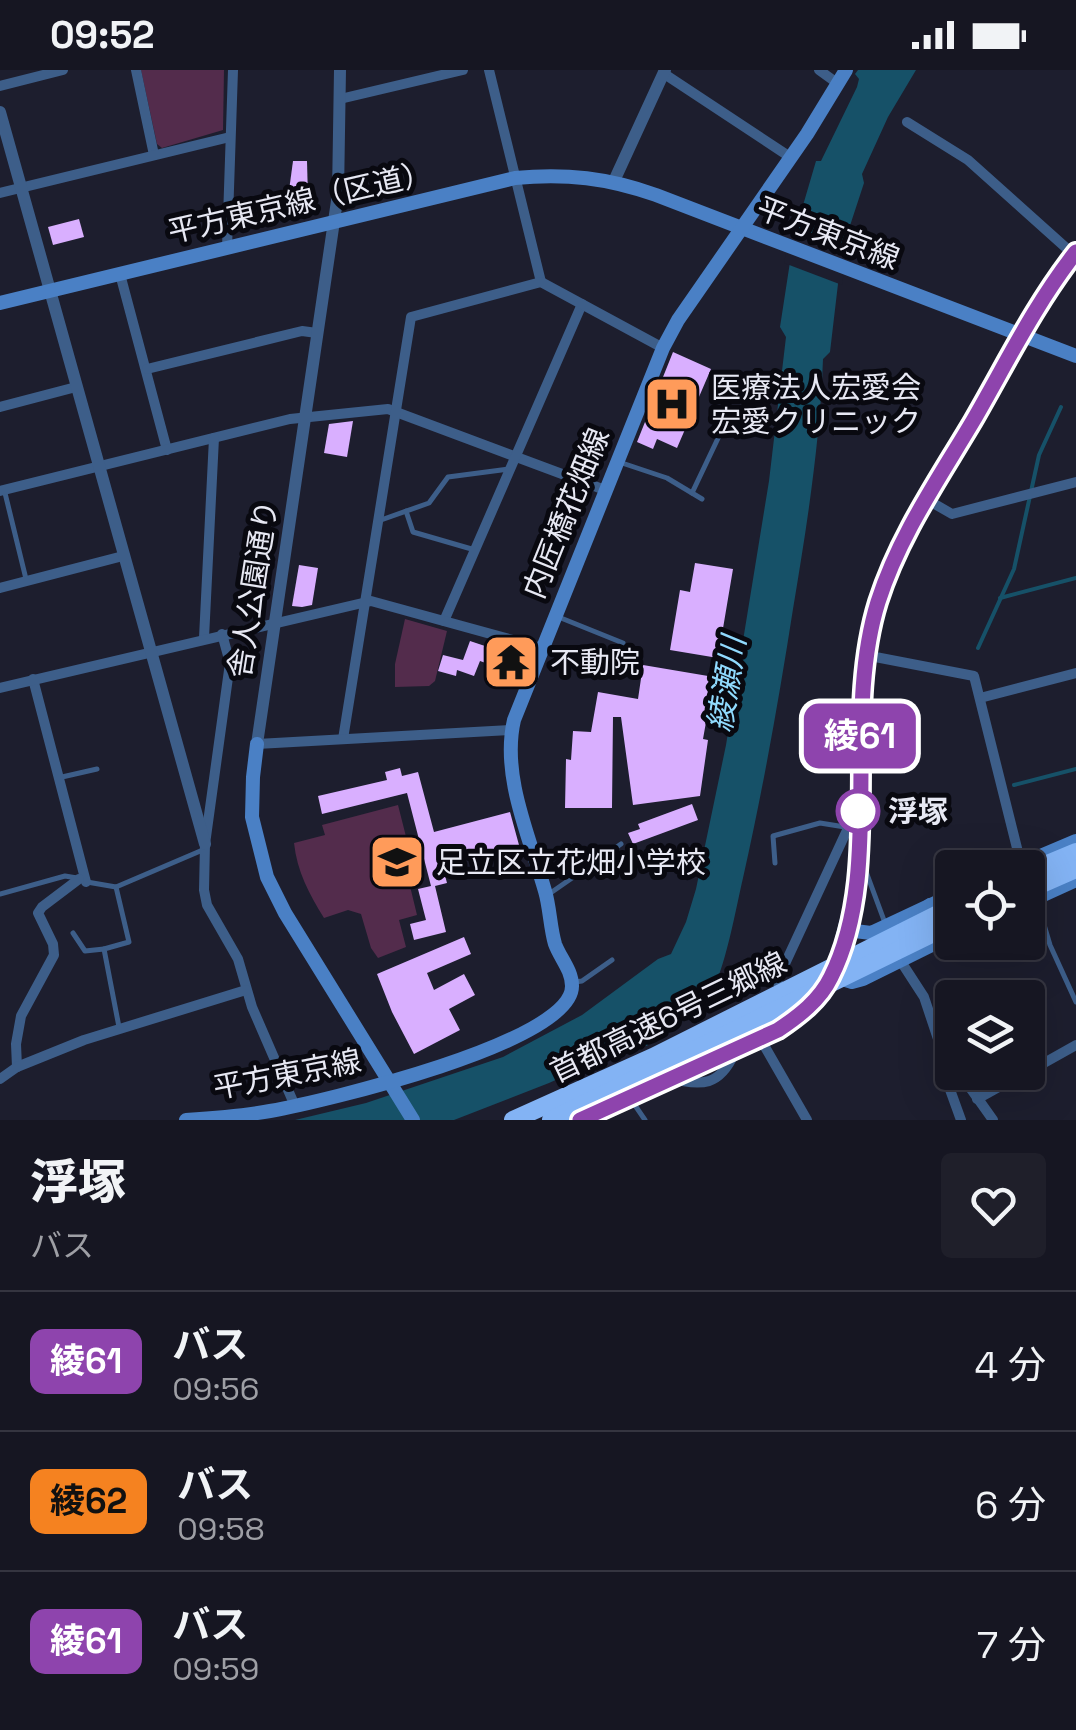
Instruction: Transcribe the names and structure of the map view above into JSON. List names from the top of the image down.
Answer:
{
  "streets": {
    "highway": ["首都高速6号三郷線"],
    "main road": [
      "平方東京線（区道）",
      "平方東京線",
      "内匠橋花畑線",
      "舎人公園通り"
    ]
  },
  "crossings": [
    ["平方東京線（区道）", "平方東京線"],
    ["平方東京線（区道）", "舎人公園通り"],
    ["平方東京線", "内匠橋花畑線"],
    ["平方東京線", "舎人公園通り"]
  ],
  "water": ["綾瀬川"],
  "places": {
    "hospital": ["医療法人宏愛会 宏愛クリニック"],
    "temple": ["不動院"],
    "other": ["浮塚"],
    "school or university": ["足立区立花畑小学校"]
  },
  "lines": ["bus line 綾61"],
  "page": {
    "status": "09:52",
    "on_map": "綾61",
    "heading": ["浮塚", "バス"],
    "list": [
      {
        "mark": "綾61",
        "name": "バス",
        "note": "09:56",
        "value": "4 分"
      },
      {
        "mark": "綾62",
        "name": "バス",
        "note": "09:58",
        "value": "6 分"
      },
      {
        "mark": "綾61",
        "name": "バス",
        "note": "09:59",
        "value": "7 分"
      }
    ]
  }
}
